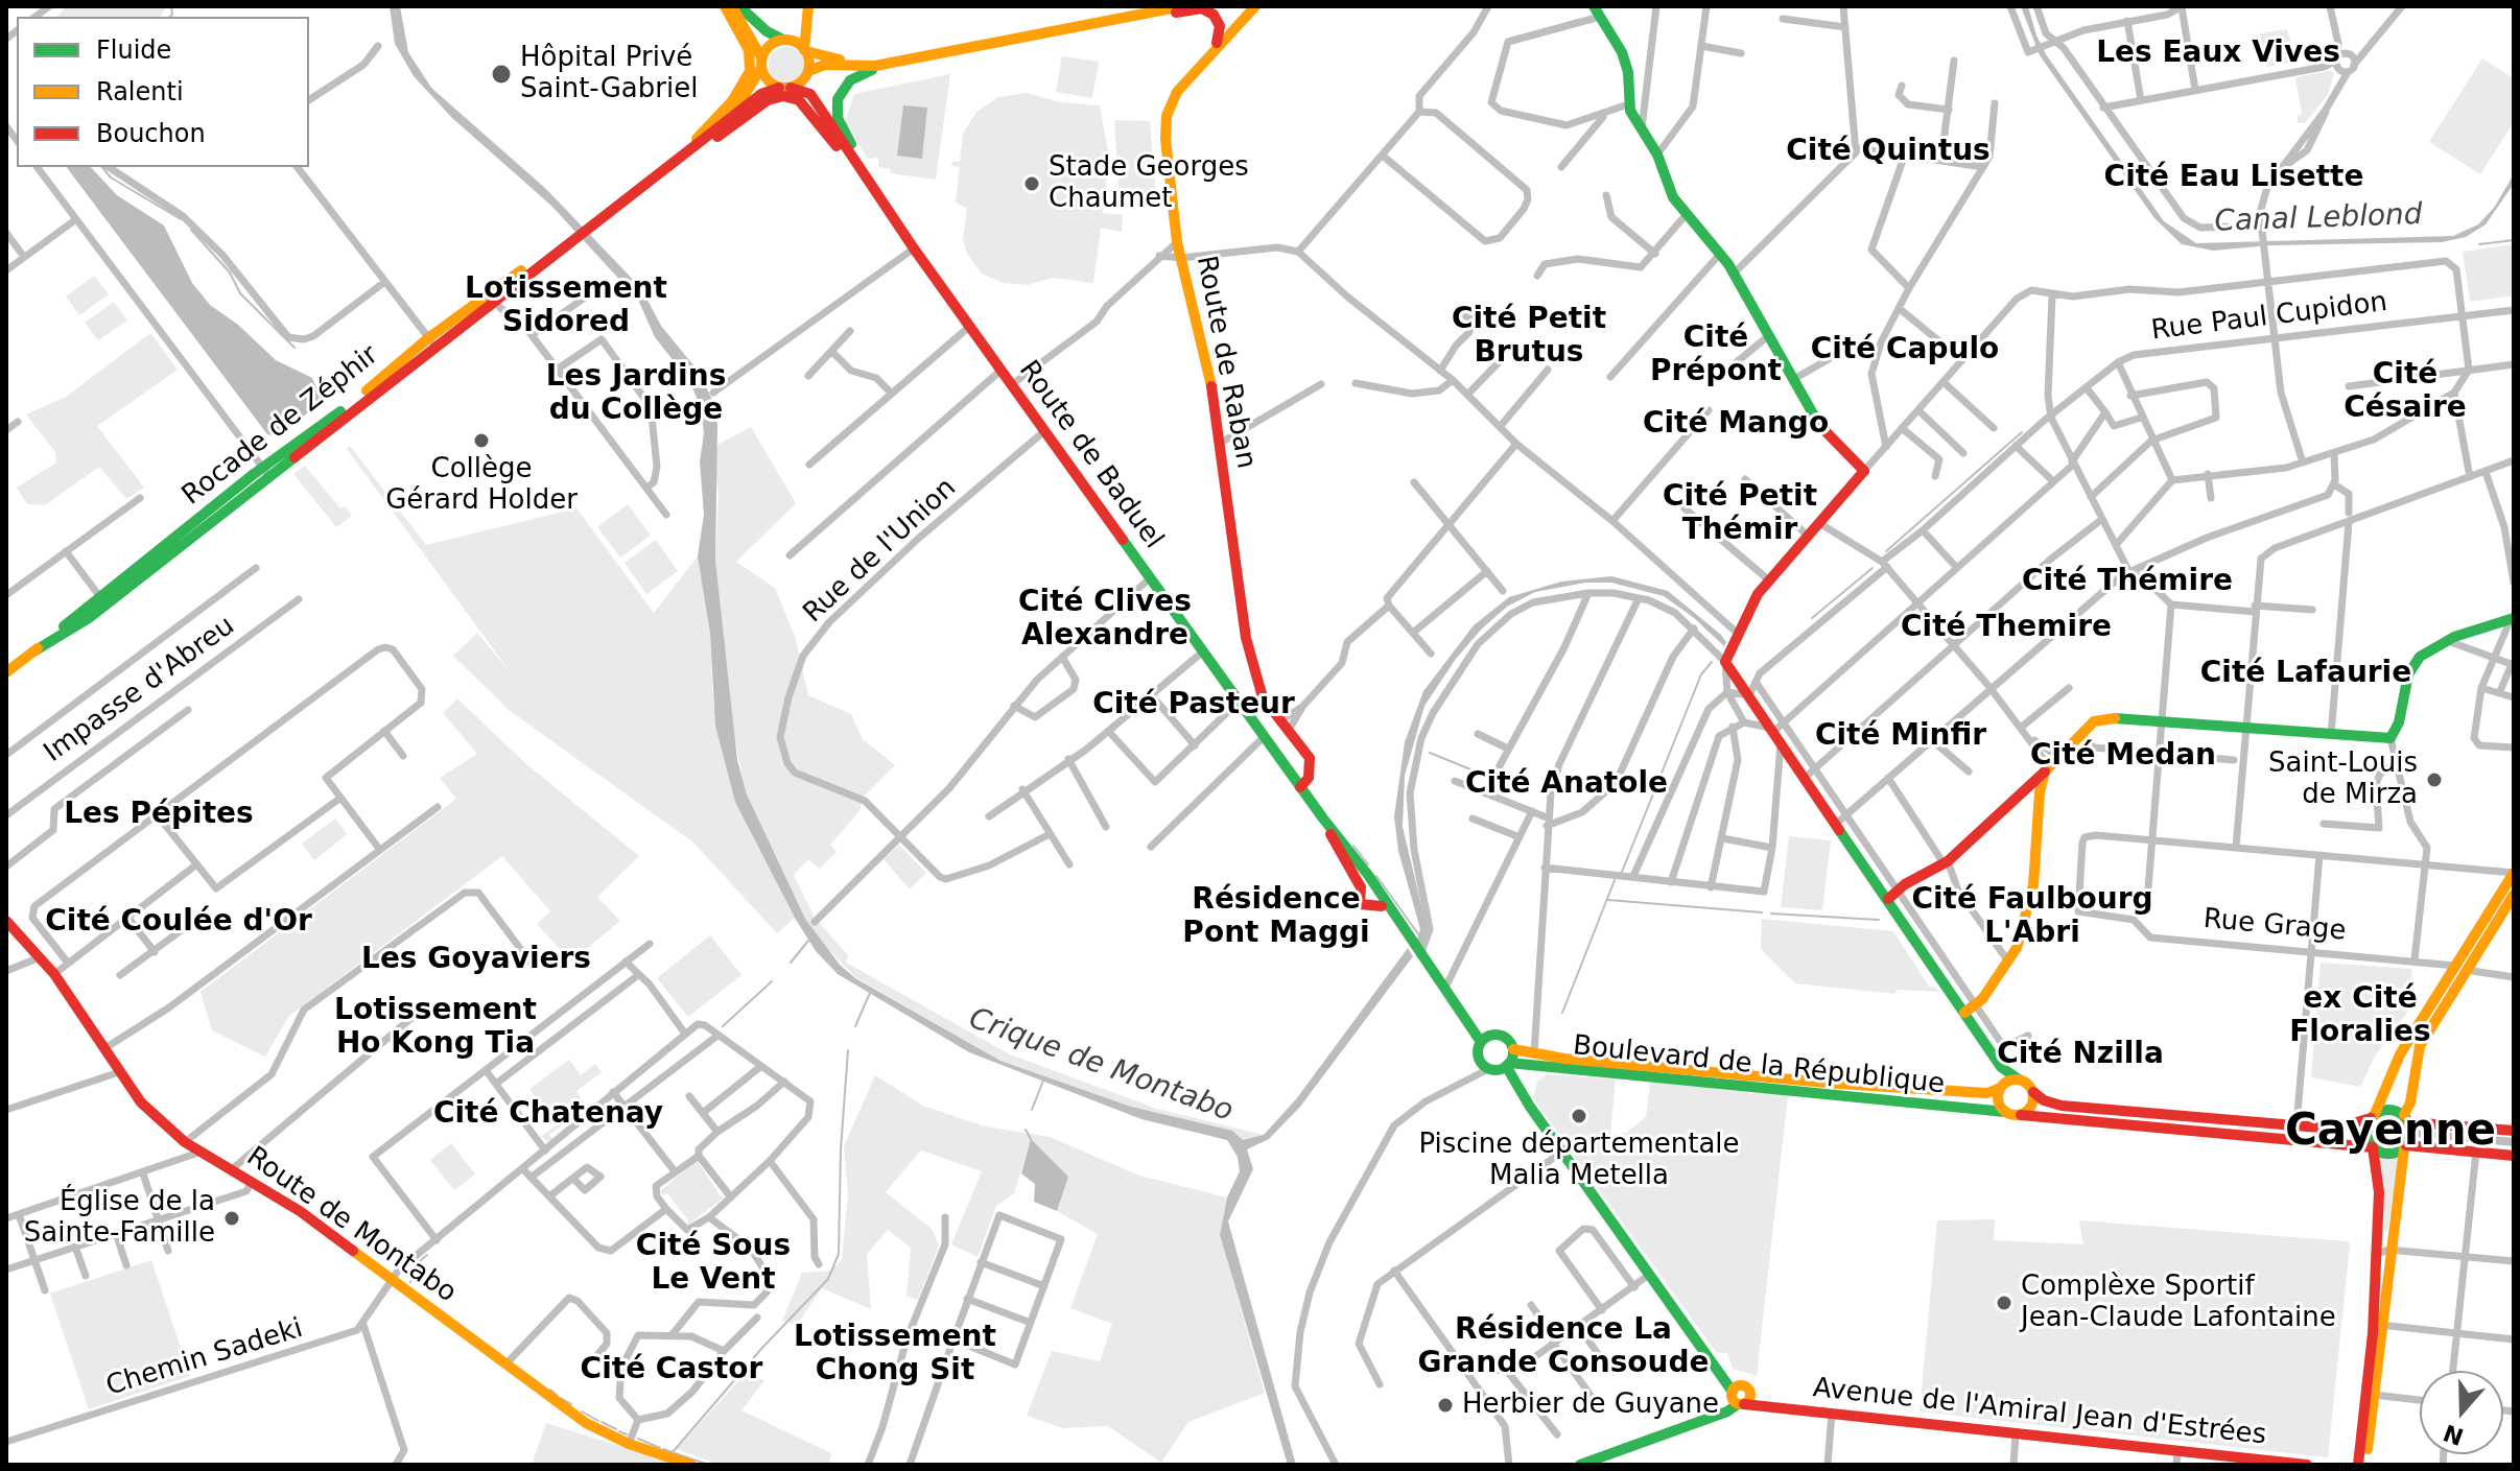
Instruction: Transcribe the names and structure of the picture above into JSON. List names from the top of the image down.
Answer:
{
  "streets": {
    "main road": [
      "Route de Raban",
      "Rocade de Zéphir",
      "Route de Baduel",
      "Boulevard de la République",
      "Route de Montabo",
      "Avenue de l'Amiral Jean d'Estrées"
    ],
    "street": [
      "Rue Paul Cupidon",
      "Rue de l'Union",
      "Impasse d'Abreu",
      "Rue Grage",
      "Chemin Sadeki"
    ]
  },
  "crossings": [
    ["Route de Raban", "Route de Baduel"],
    ["Rocade de Zéphir", "Route de Baduel"],
    ["Route de Baduel", "Rue de l'Union"],
    ["Route de Baduel", "Boulevard de la République"]
  ],
  "districts": [
    "Les Eaux Vives",
    "Cité Quintus",
    "Cité Eau Lisette",
    "Lotissement Sidored",
    "Cité Petit Brutus",
    "Cité Prépont",
    "Cité Capulo",
    "Cité Césaire",
    "Les Jardins du Collège",
    "Cité Mango",
    "Cité Petit Thémir",
    "Cité Thémire",
    "Cité Clives Alexandre",
    "Cité Themire",
    "Cité Lafaurie",
    "Cité Pasteur",
    "Cité Minfir",
    "Cité Medan",
    "Cité Anatole",
    "Les Pépites",
    "Résidence Pont Maggi",
    "Cité Faulbourg L'Abri",
    "Cité Coulée d'Or",
    "Les Goyaviers",
    "ex Cité Floralies",
    "Lotissement Ho Kong Tia",
    "Cité Nzilla",
    "Cité Chatenay",
    "Cayenne",
    "Cité Sous Le Vent",
    "Résidence La Grande Consoude",
    "Lotissement Chong Sit",
    "Cité Castor"
  ],
  "water": ["Canal Leblond", "Crique de Montabo"],
  "places": [
    "Hôpital Privé Saint-Gabriel",
    "Stade Georges Chaumet",
    "Collège Gérard Holder",
    "Saint-Louis de Mirza",
    "Piscine départementale Malia Metella",
    "Église de la Sainte-Famille",
    "Complèxe Sportif Jean-Claude Lafontaine",
    "Herbier de Guyane"
  ],
  "legend": ["Fluide", "Ralenti", "Bouchon"],
  "north": "bottom"
}
